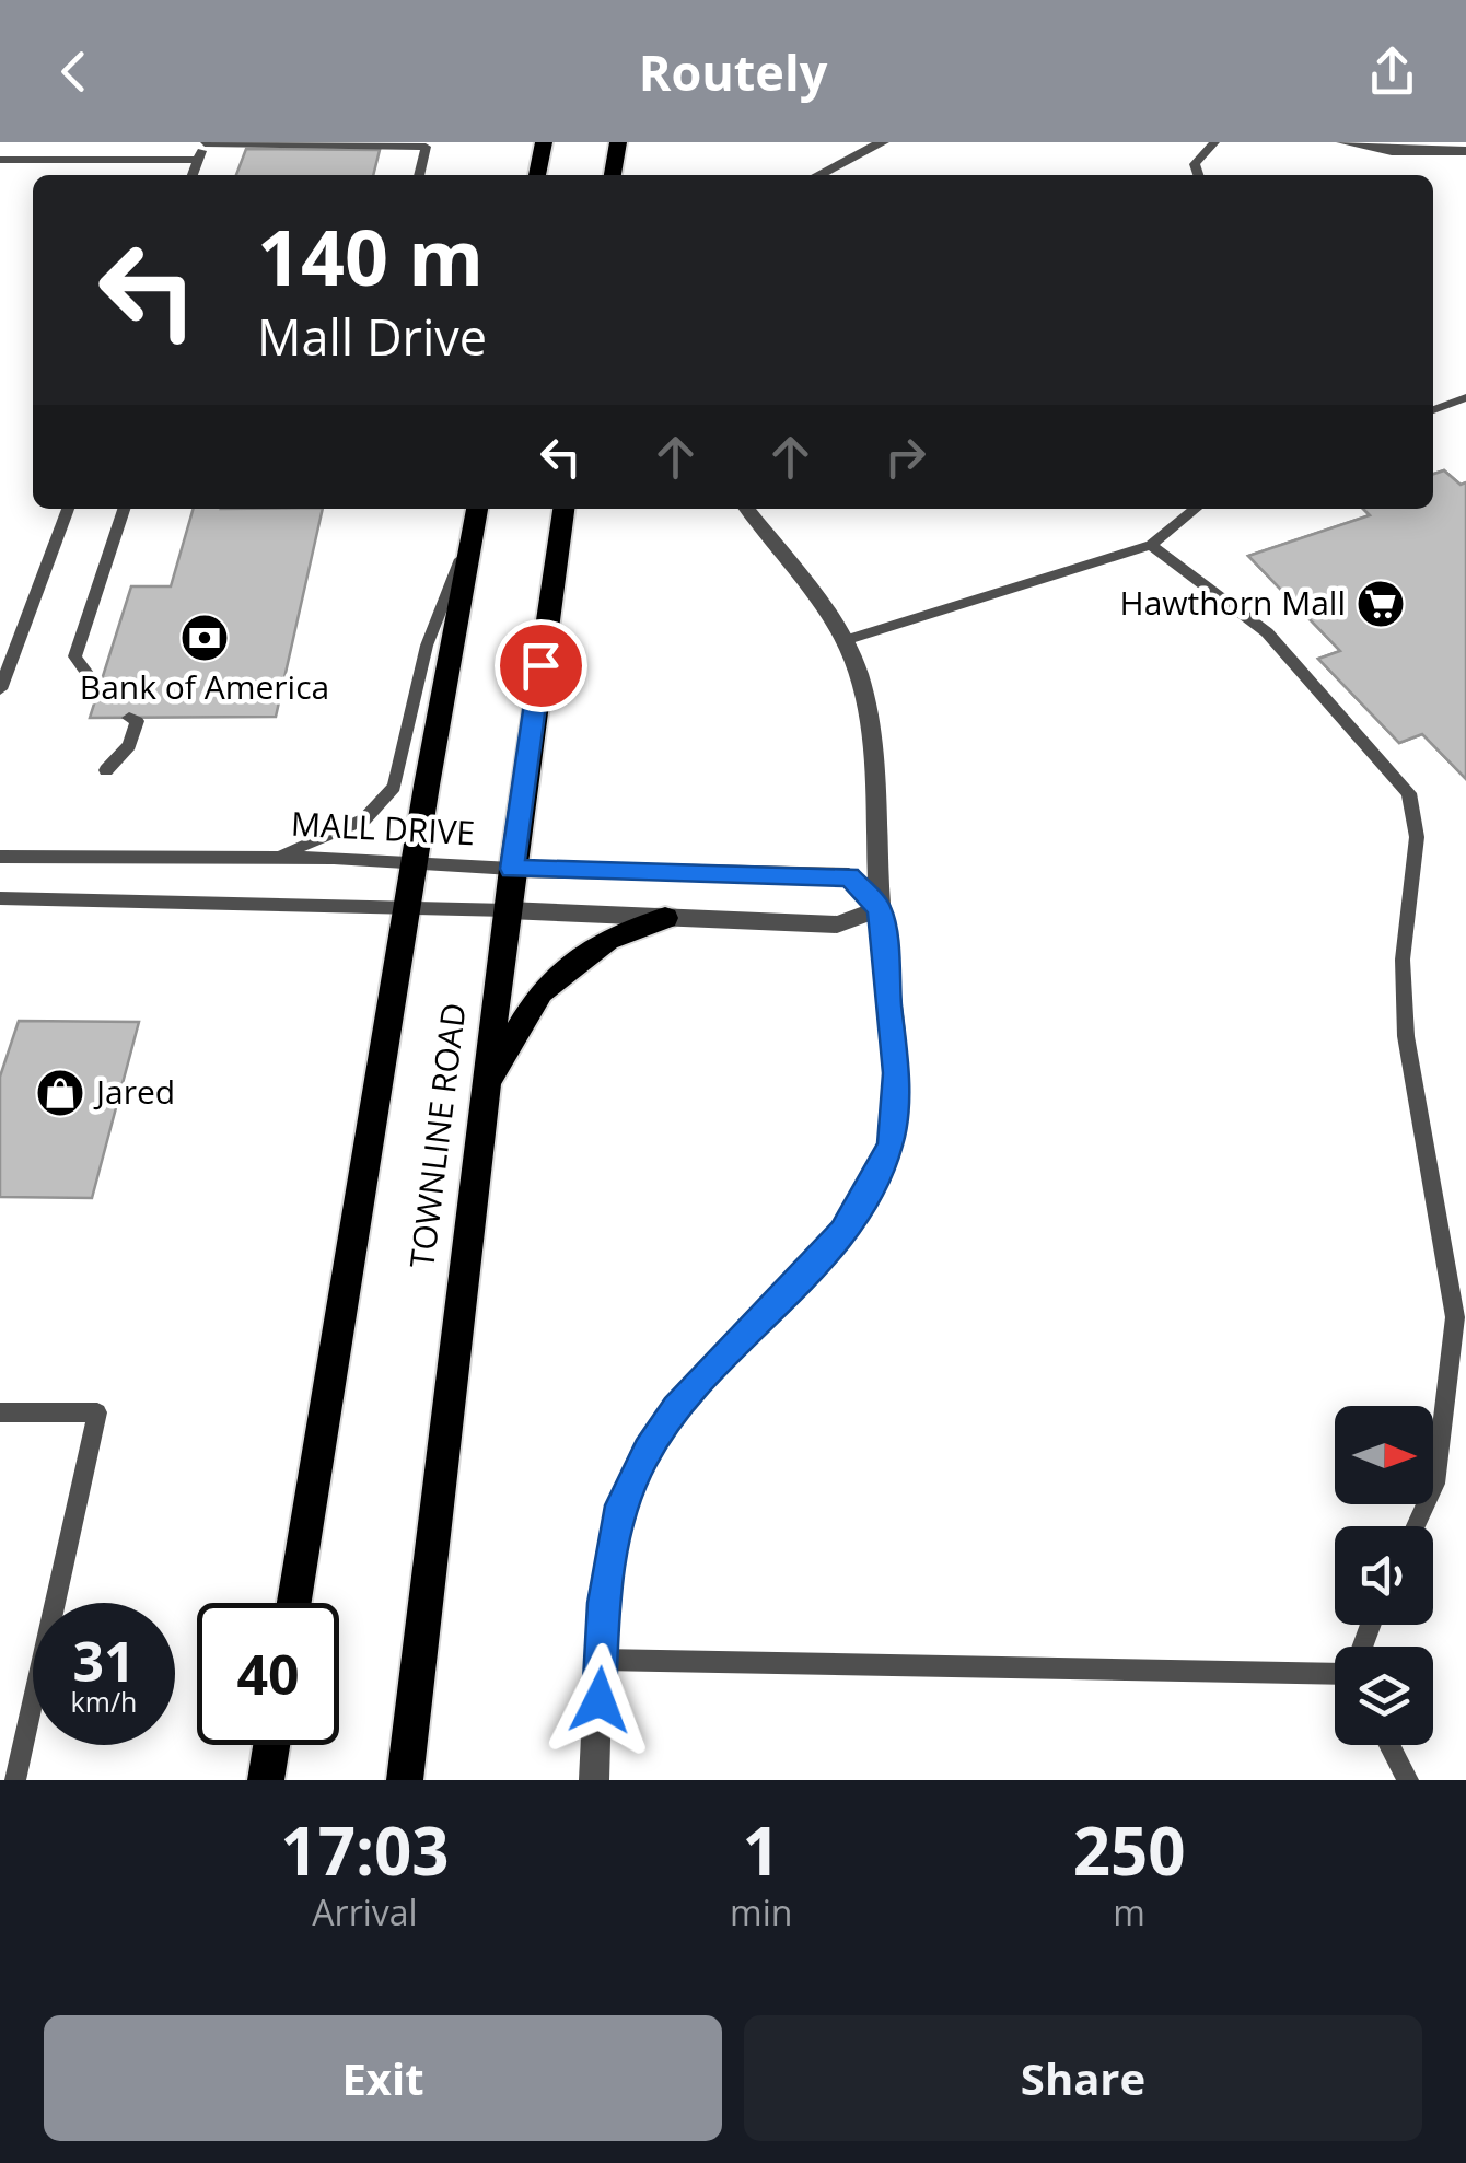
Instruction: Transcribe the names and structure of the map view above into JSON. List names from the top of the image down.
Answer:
{
  "streets": {
    "main road": ["TOWNLINE ROAD"],
    "street": ["MALL DRIVE"]
  },
  "crossings": [
    ["MALL DRIVE", "TOWNLINE ROAD"]
  ],
  "places": {
    "supermarket": ["Hawthorn Mall"],
    "bank": ["Bank of America"],
    "shop": ["Jared"]
  },
  "north": "right",
  "page": {
    "header": "Routely",
    "turn": ["140 m", "Mall Drive"],
    "speed": "31 km/h",
    "limit": "40",
    "eta": [
      "17:03",
      "Arrival",
      "1",
      "min",
      "250",
      "m"
    ],
    "buttons": ["Exit", "Share"]
  }
}
